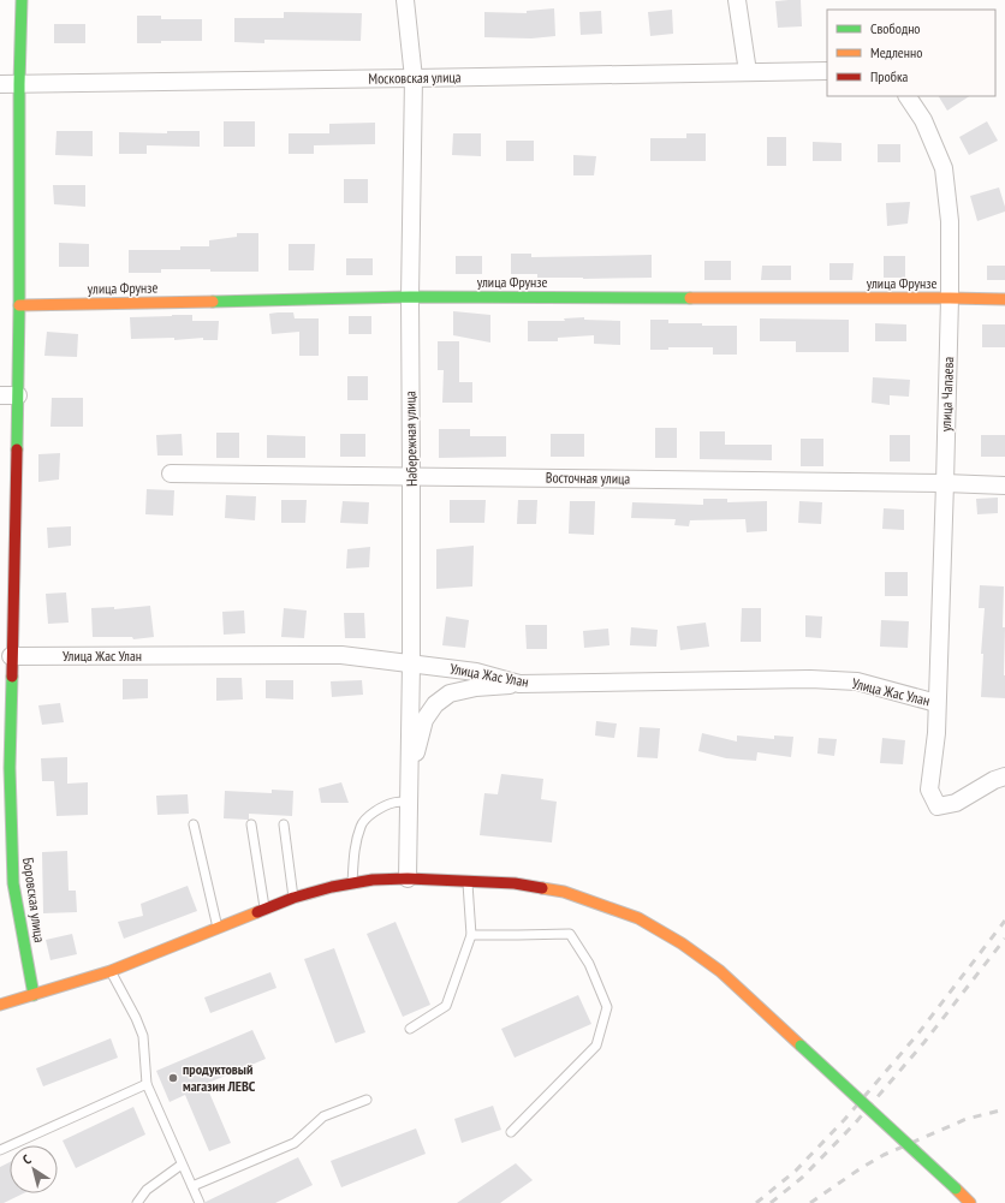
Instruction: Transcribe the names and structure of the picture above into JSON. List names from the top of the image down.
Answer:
{
  "streets": {
    "street": [
      "Московская улица",
      "улица Фрунзе",
      "улица Чапаева",
      "Набережная улица",
      "Восточная улица",
      "Улица Жас Улан",
      "Боровская улица"
    ]
  },
  "crossings": [
    ["Московская улица", "Набережная улица"],
    ["Московская улица", "Боровская улица"],
    ["улица Фрунзе", "улица Чапаева"],
    ["улица Фрунзе", "Набережная улица"],
    ["улица Фрунзе", "Боровская улица"],
    ["улица Чапаева", "Восточная улица"],
    ["улица Чапаева", "Улица Жас Улан"],
    ["Набережная улица", "Восточная улица"],
    ["Набережная улица", "Улица Жас Улан"],
    ["Улица Жас Улан", "Боровская улица"]
  ],
  "places": ["продуктовый магазин ЛЕВС"],
  "legend": ["Свободно", "Медленно", "Пробка"],
  "north": "top left"
}
